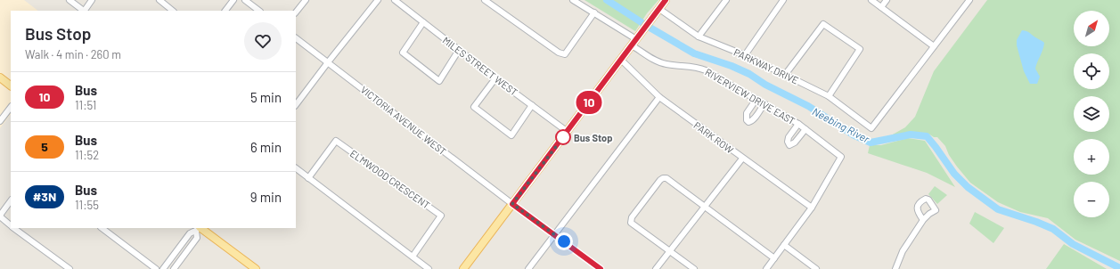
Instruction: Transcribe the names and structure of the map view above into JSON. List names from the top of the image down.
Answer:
{
  "streets": {
    "street": [
      "MILES STREET WEST",
      "PARKWAY DRIVE",
      "RIVERVIEW DRIVE EAST",
      "VICTORIA AVENUE WEST",
      "PARK ROW",
      "ELMWOOD CRESCENT"
    ]
  },
  "crossings": [
    ["RIVERVIEW DRIVE EAST", "PARK ROW"]
  ],
  "water": ["Neebing River"],
  "places": ["Bus Stop"],
  "lines": ["bus line 10"],
  "north": "top right",
  "page": {
    "on_map": "10",
    "map_buttons": ["+", "−"],
    "heading": ["Bus Stop", "Walk · 4 min · 260 m"],
    "list": [
      {
        "mark": "10",
        "name": "Bus",
        "note": "11:51",
        "value": "5 min"
      },
      {
        "mark": "5",
        "name": "Bus",
        "note": "11:52",
        "value": "6 min"
      },
      {
        "mark": "#3N",
        "name": "Bus",
        "note": "11:55",
        "value": "9 min"
      }
    ]
  }
}
